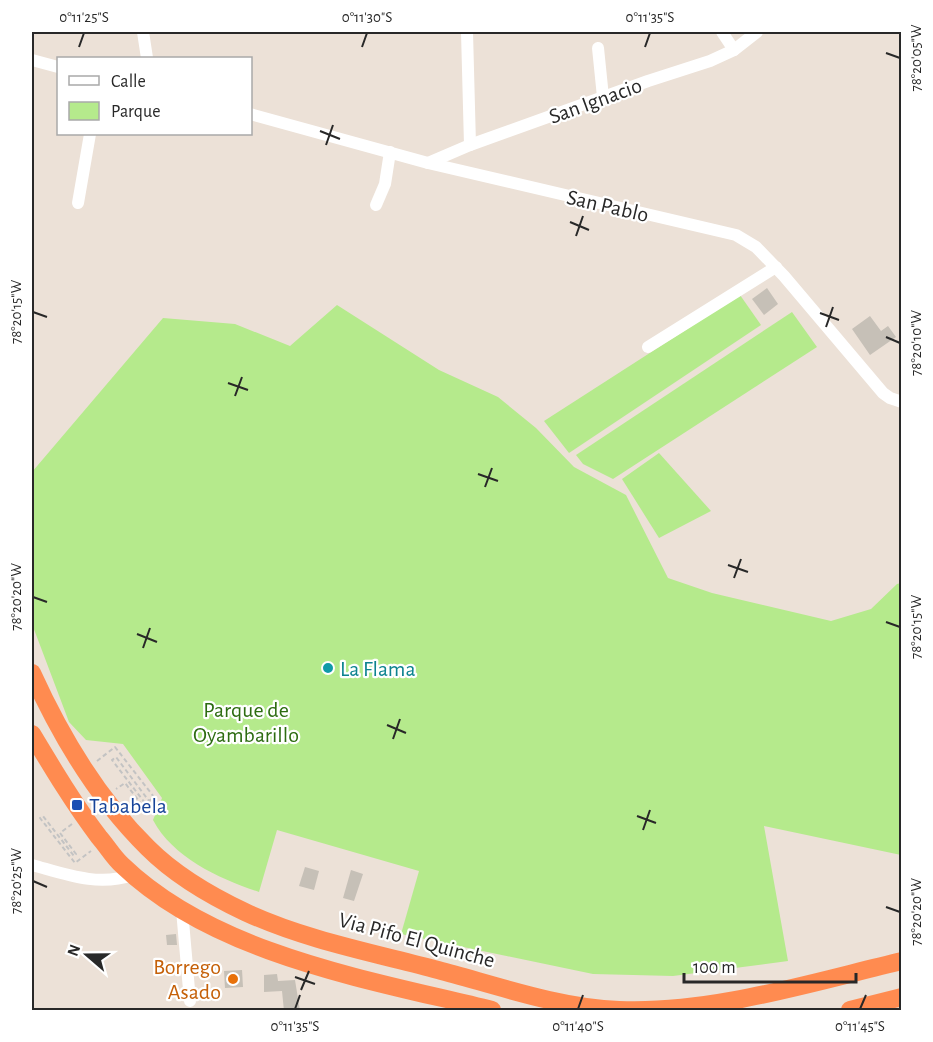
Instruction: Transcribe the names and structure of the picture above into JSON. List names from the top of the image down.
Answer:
{
  "streets": {
    "highway": ["Via Pifo El Quinche"],
    "street": ["San Ignacio", "San Pablo"]
  },
  "crossings": [
    ["San Ignacio", "San Pablo"]
  ],
  "parks": ["Parque de Oyambarillo"],
  "places": {
    "other": ["La Flama", "Borrego Asado"],
    "transit": ["Tababela"]
  },
  "legend": ["Calle", "Parque"],
  "scale_bar": "100 m",
  "north": "left",
  "coordinates": [
    "0°11'25\"S",
    "0°11'30\"S",
    "0°11'35\"S",
    "78°20'05\"W",
    "78°20'15\"W",
    "78°20'10\"W",
    "78°20'20\"W",
    "78°20'25\"W",
    "0°11'40\"S",
    "0°11'45\"S"
  ]
}
